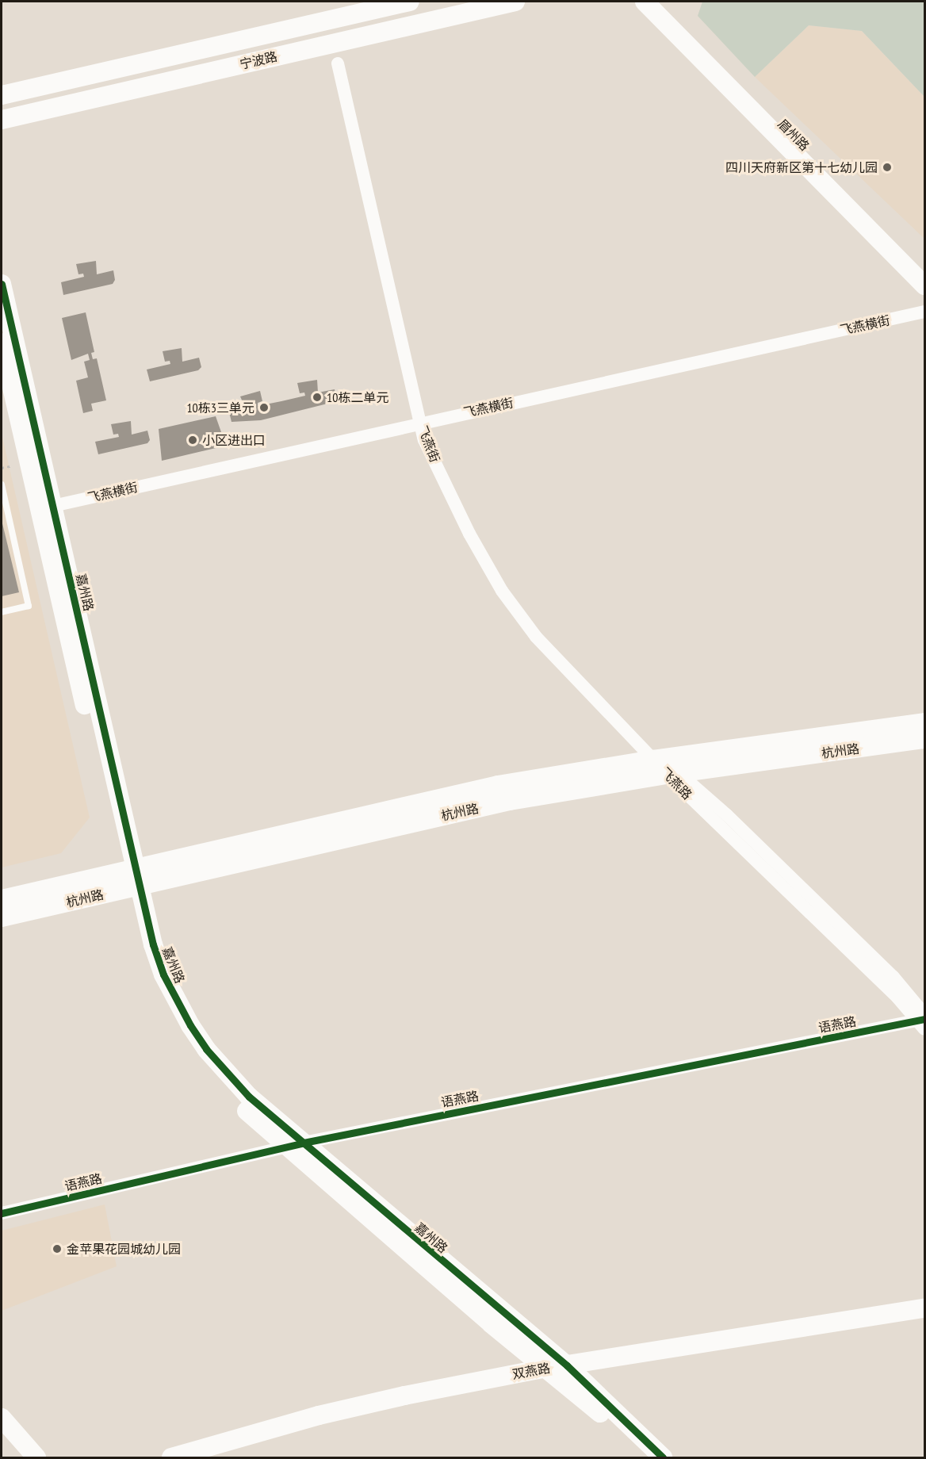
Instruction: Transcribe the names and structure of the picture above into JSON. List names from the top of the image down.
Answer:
{
  "streets": {
    "main road": [
      "宁波路",
      "眉州路",
      "嘉州路",
      "杭州路",
      "双燕路"
    ],
    "street": [
      "飞燕横街",
      "飞燕街",
      "飞燕路",
      "语燕路"
    ]
  },
  "crossings": [
    ["飞燕横街", "飞燕街"],
    ["飞燕横街", "嘉州路"],
    ["飞燕街", "杭州路"],
    ["飞燕街", "飞燕路"],
    ["嘉州路", "杭州路"],
    ["嘉州路", "语燕路"],
    ["嘉州路", "双燕路"],
    ["杭州路", "飞燕路"],
    ["飞燕路", "语燕路"]
  ],
  "places": [
    "四川天府新区第十七幼儿园",
    "10栋二单元",
    "10栋3三单元",
    "小区进出口",
    "金苹果花园城幼儿园"
  ]
}
